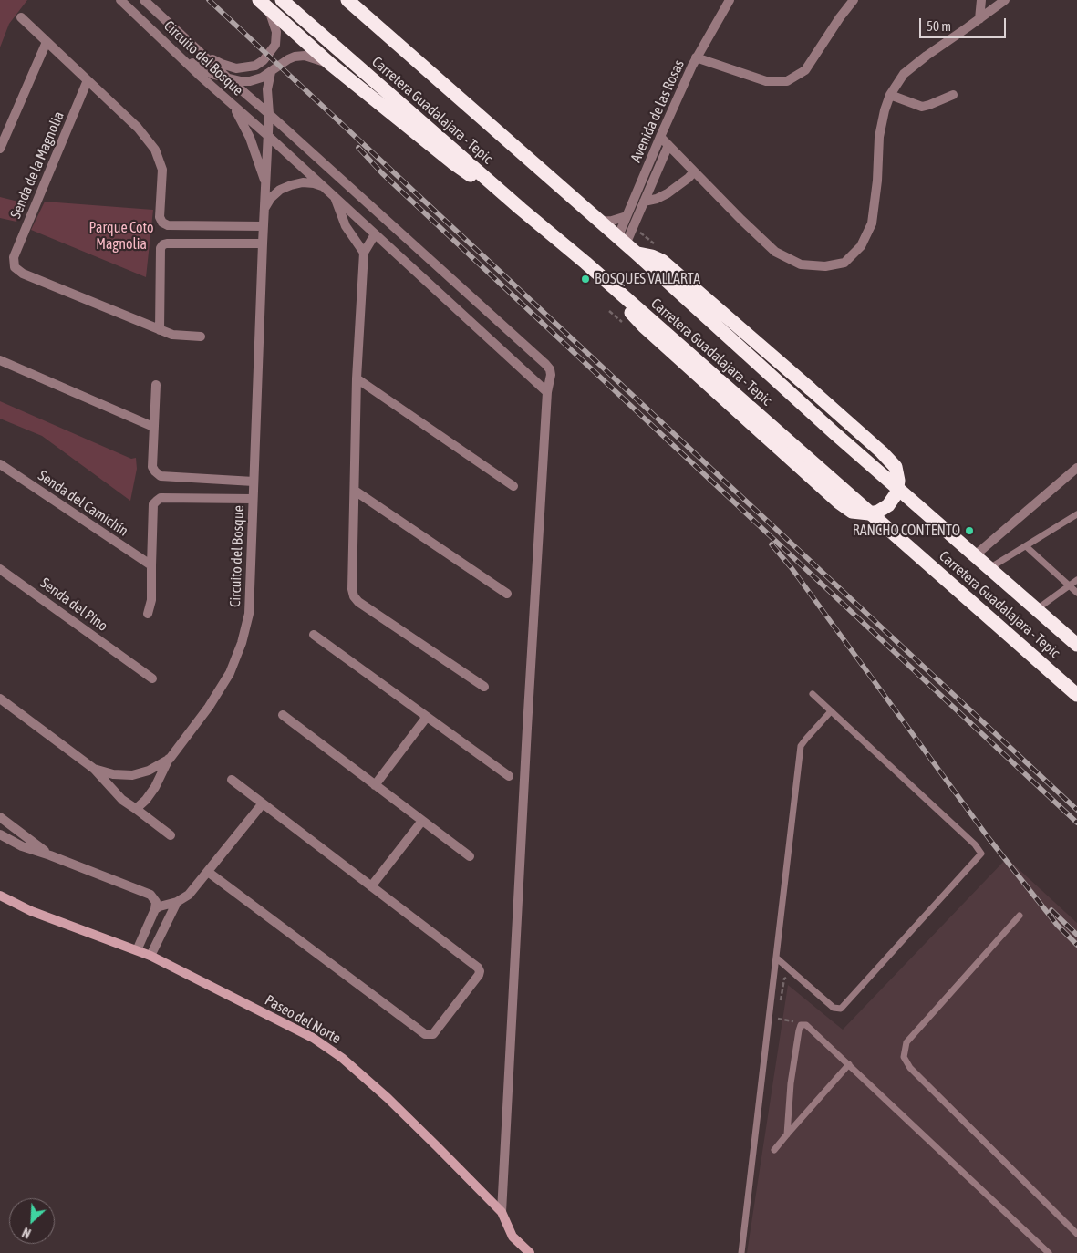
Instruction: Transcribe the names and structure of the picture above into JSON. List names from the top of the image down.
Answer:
{
  "streets": {
    "highway": ["Carretera Guadalajara - Tepic"],
    "street": [
      "Circuito del Bosque",
      "Avenida de las Rosas",
      "Senda de la Magnolia",
      "Senda del Camichín",
      "Senda del Pino",
      "Paseo del Norte"
    ]
  },
  "crossings": [
    ["Circuito del Bosque", "Senda del Camichín"],
    ["Carretera Guadalajara - Tepic", "Avenida de las Rosas"]
  ],
  "parks": ["Parque Coto Magnolia"],
  "places": ["BOSQUES VALLARTA", "RANCHO CONTENTO"],
  "scale_bar": "50 m",
  "north": "bottom left"
}
